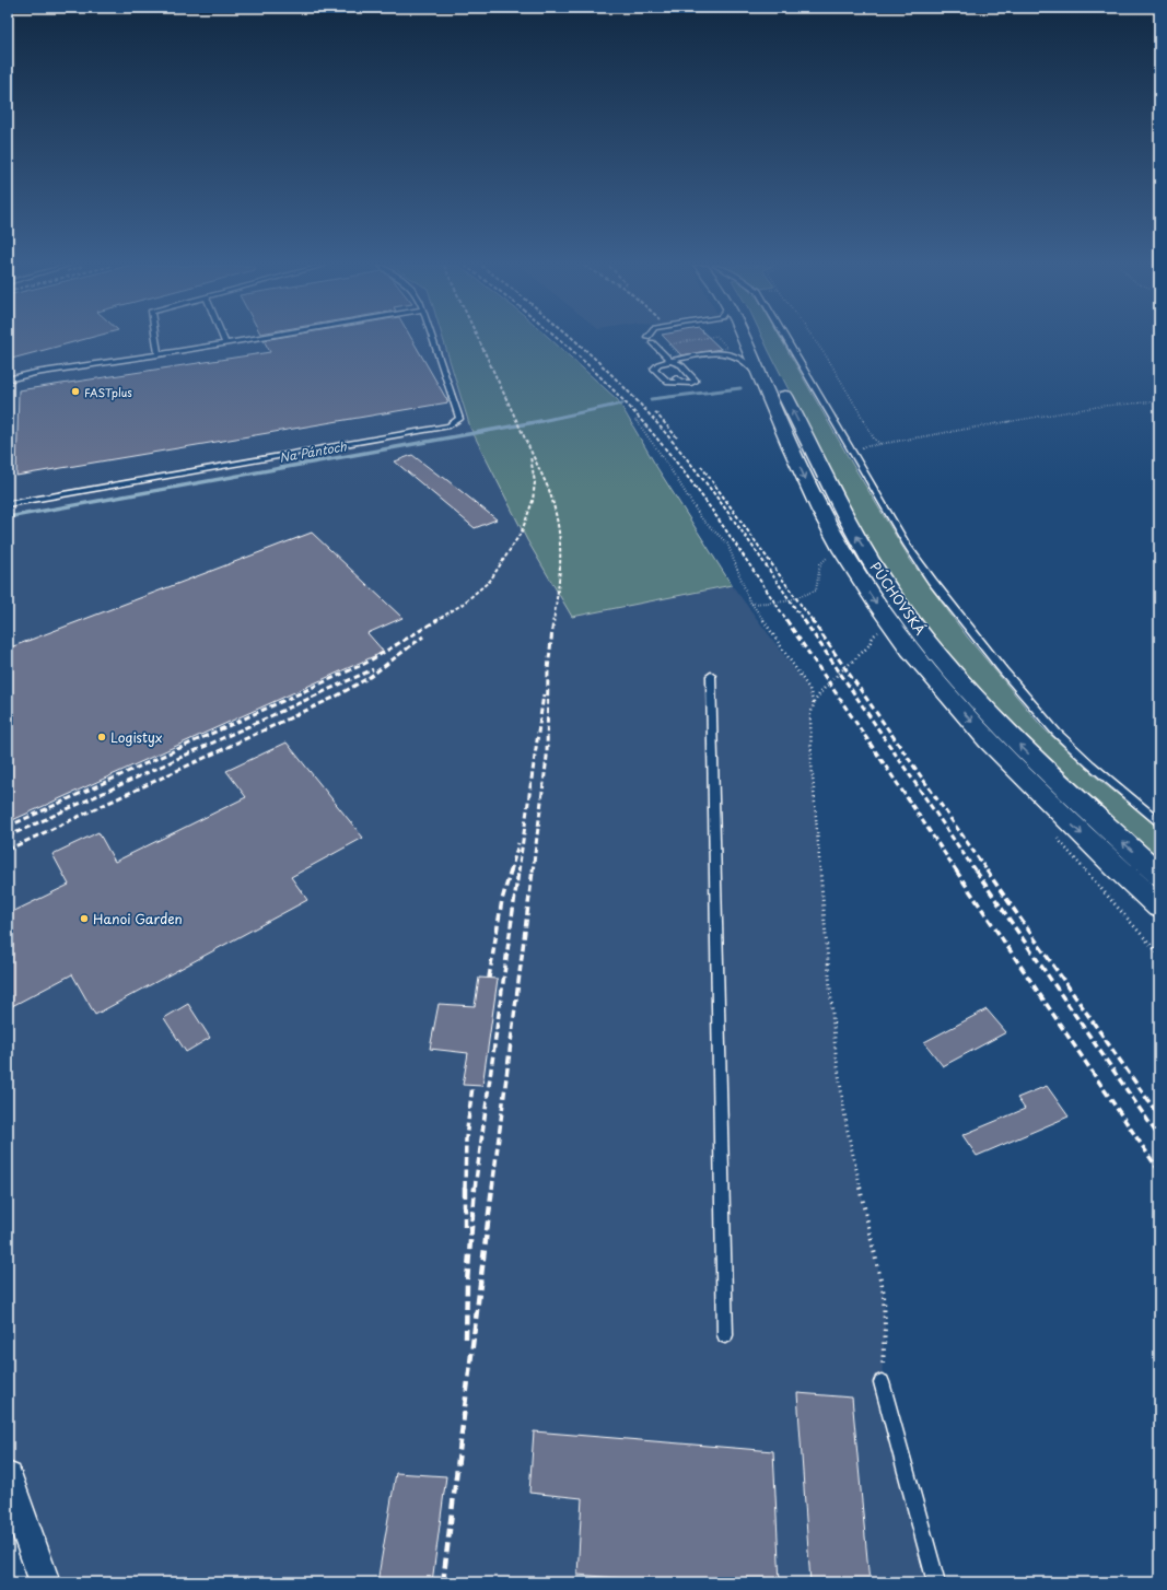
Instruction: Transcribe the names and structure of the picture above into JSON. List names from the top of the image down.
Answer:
{
  "streets": {
    "main road": ["PÚCHOVSKÁ"]
  },
  "water": ["Na Pántoch"],
  "places": ["FASTplus", "Logistyx", "Hanoi Garden"]
}
